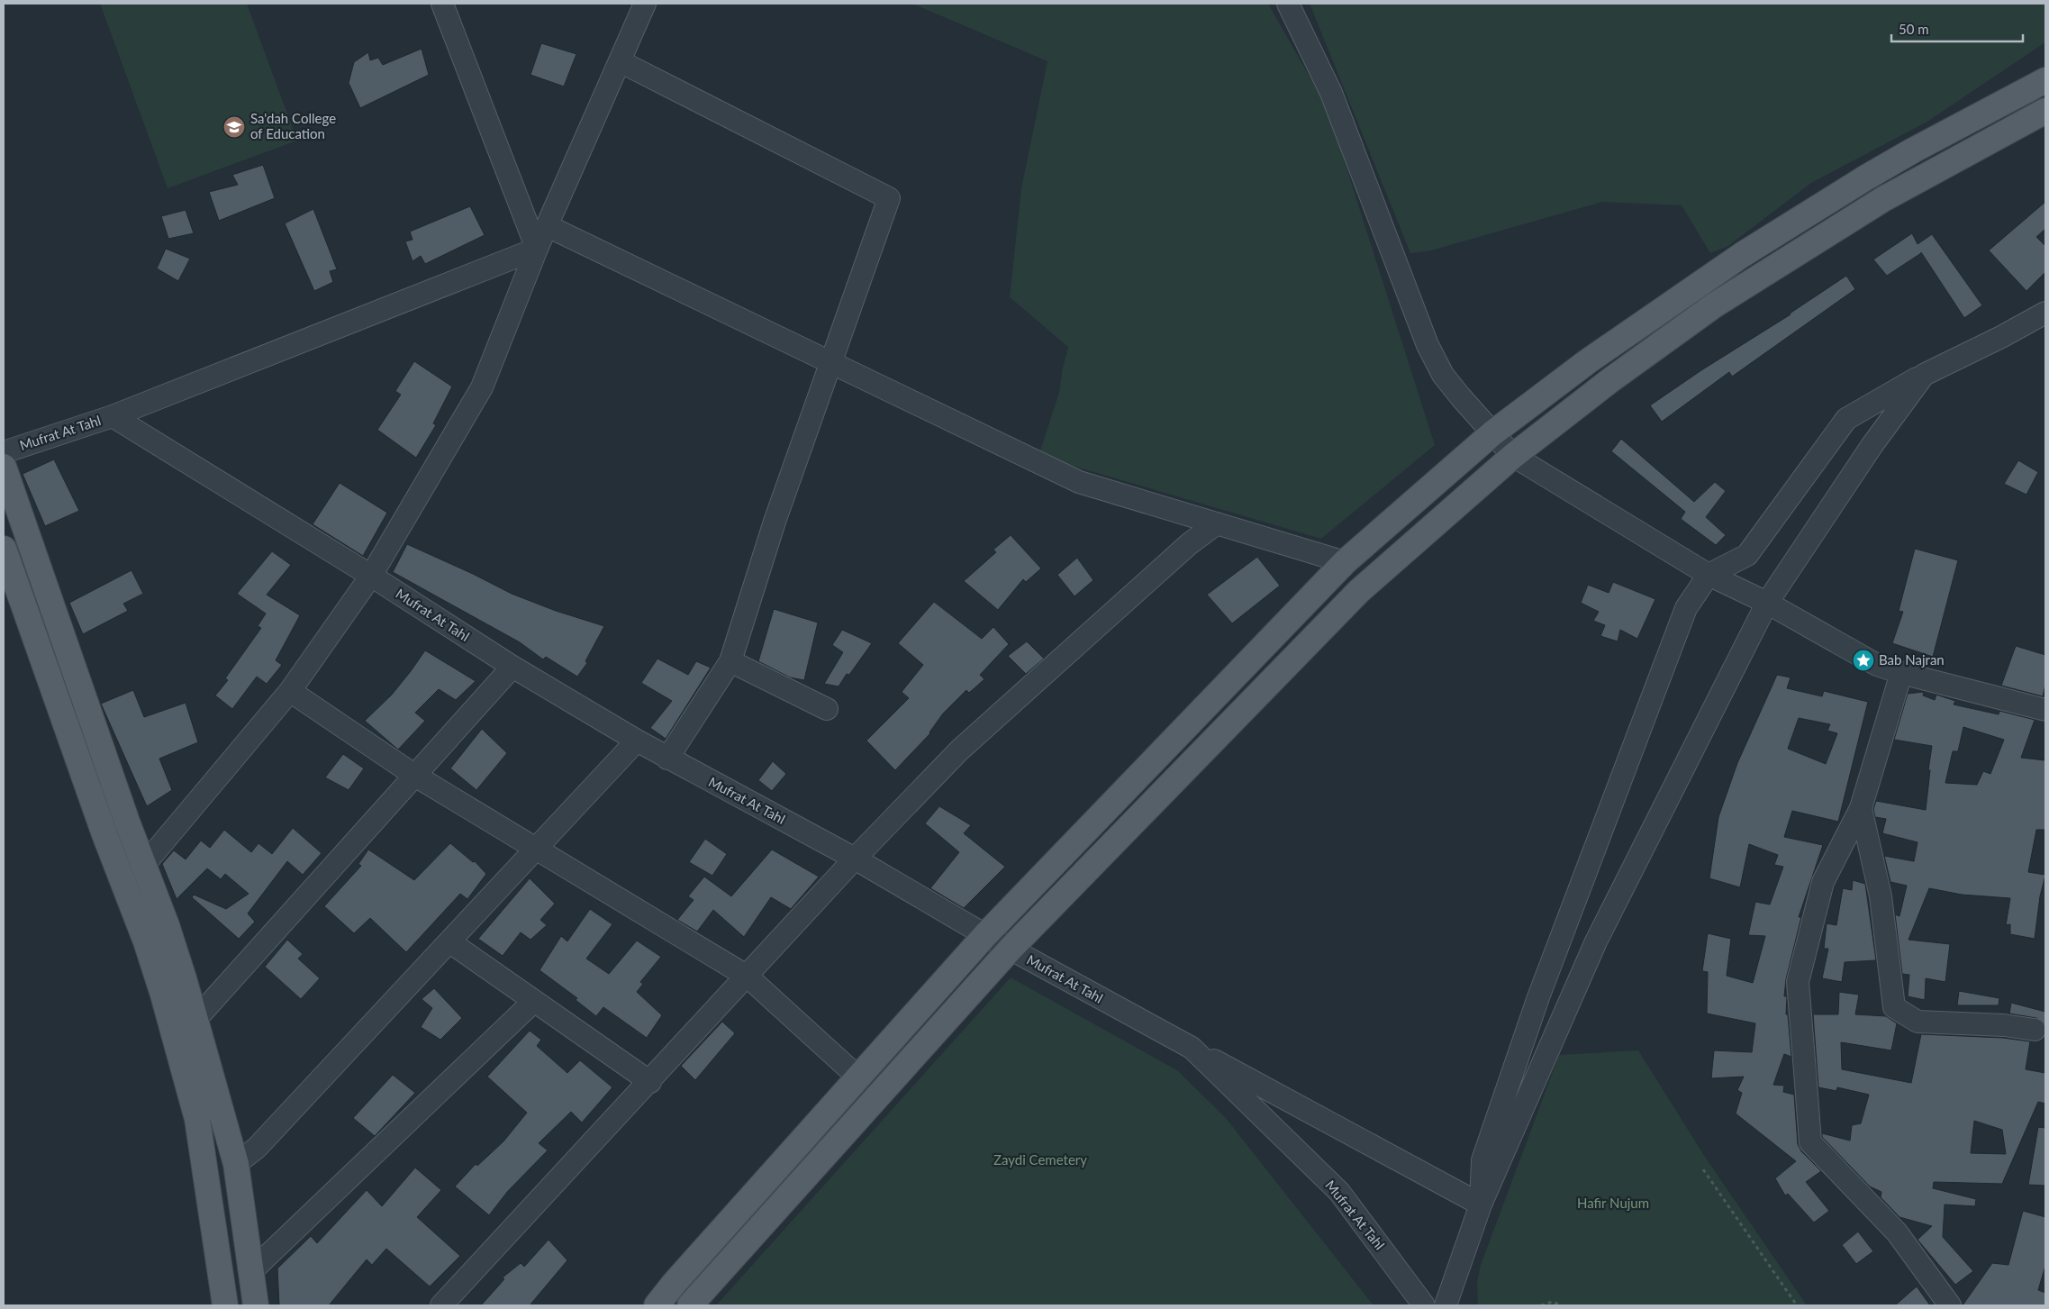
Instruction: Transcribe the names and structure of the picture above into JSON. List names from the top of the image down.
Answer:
{
  "streets": {
    "street": ["Mufrat At Tahl"]
  },
  "parks": ["Zaydi Cemetery", "Hafir Nujum"],
  "places": {
    "school or university": ["Sa'dah College of Education"],
    "place": ["Bab Najran"]
  },
  "scale_bar": "50 m"
}
